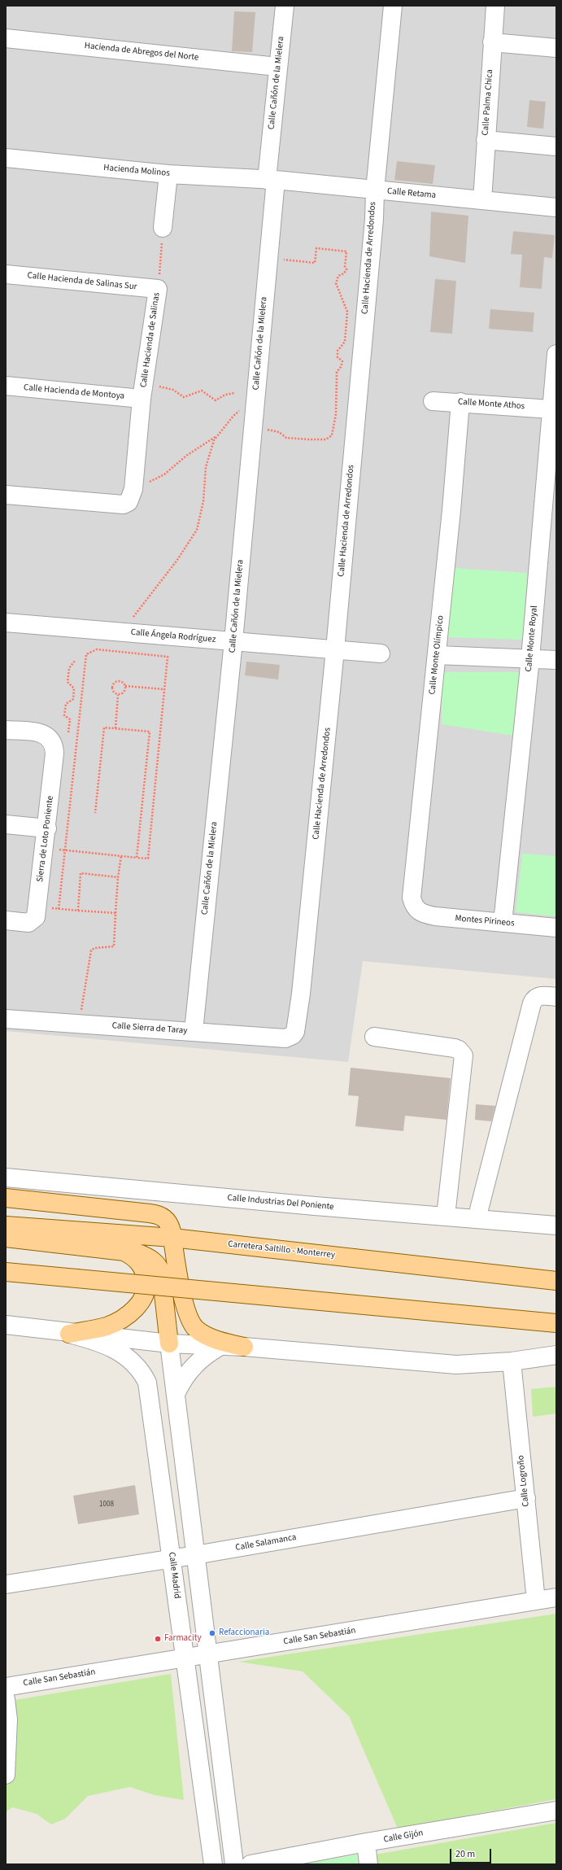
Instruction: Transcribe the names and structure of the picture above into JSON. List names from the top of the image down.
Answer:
{
  "streets": {
    "main road": ["Carretera Saltillo - Monterrey"],
    "street": [
      "Hacienda de Abregos del Norte",
      "Calle Cañón de la Mielera",
      "Calle Palma Chica",
      "Hacienda Molinos",
      "Calle Retama",
      "Calle Hacienda de Arredondos",
      "Calle Hacienda de Salinas Sur",
      "Calle Hacienda de Salinas",
      "Calle Hacienda de Montoya",
      "Calle Monte Athos",
      "Calle Ángela Rodríguez",
      "Calle Monte Royal",
      "Calle Monte Olímpico",
      "Sierra de Loto Poniente",
      "Montes Pirineos",
      "Calle Sierra de Taray",
      "Calle Industrias Del Poniente",
      "Calle Logroño",
      "Calle Salamanca",
      "Calle Madrid",
      "Calle San Sebastián",
      "Calle Gijón"
    ]
  },
  "crossings": [
    ["Hacienda de Abregos del Norte", "Calle Cañón de la Mielera"],
    ["Calle Cañón de la Mielera", "Hacienda Molinos"],
    ["Calle Cañón de la Mielera", "Calle Retama"],
    ["Calle Cañón de la Mielera", "Calle Ángela Rodríguez"],
    ["Calle Cañón de la Mielera", "Calle Sierra de Taray"],
    ["Calle Palma Chica", "Calle Retama"],
    ["Hacienda Molinos", "Calle Retama"],
    ["Calle Retama", "Calle Hacienda de Arredondos"],
    ["Calle Hacienda de Arredondos", "Calle Ángela Rodríguez"],
    ["Calle Hacienda de Arredondos", "Calle Sierra de Taray"],
    ["Calle Hacienda de Salinas Sur", "Calle Hacienda de Salinas"],
    ["Calle Hacienda de Salinas", "Calle Hacienda de Montoya"],
    ["Calle Monte Athos", "Calle Monte Royal"],
    ["Calle Monte Athos", "Calle Monte Olímpico"],
    ["Calle Monte Royal", "Montes Pirineos"],
    ["Calle Monte Olímpico", "Montes Pirineos"],
    ["Calle Logroño", "Calle Salamanca"],
    ["Calle Logroño", "Calle San Sebastián"],
    ["Calle Salamanca", "Calle Madrid"],
    ["Calle Madrid", "Calle San Sebastián"]
  ],
  "places": ["Refaccionaria", "Farmacity"],
  "house_numbers": ["1008"],
  "scale_bar": "20 m"
}
